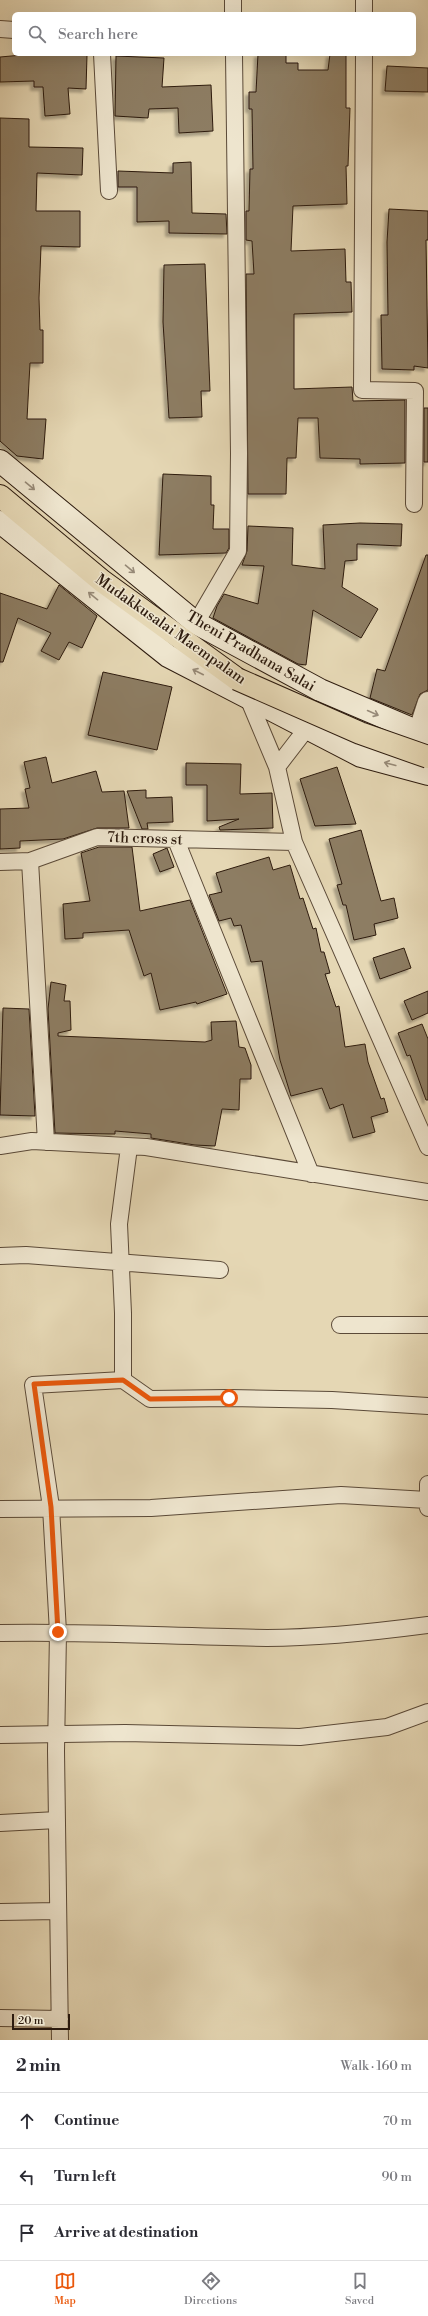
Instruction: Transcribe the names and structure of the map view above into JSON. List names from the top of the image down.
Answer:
{
  "streets": {
    "main road": ["Mudakkusalai Maempalam", "Theni Pradhana Salai"],
    "street": ["7th cross st"]
  },
  "scale_bar": "20 m",
  "page": {
    "search": "Search here",
    "scale": "20 m",
    "heading": ["2 min", "Walk · 160 m"],
    "list": [
      ["Continue", "70 m"],
      ["Turn left", "90 m"],
      "Arrive at destination"
    ],
    "nav": ["Map", "Directions", "Saved"]
  }
}
